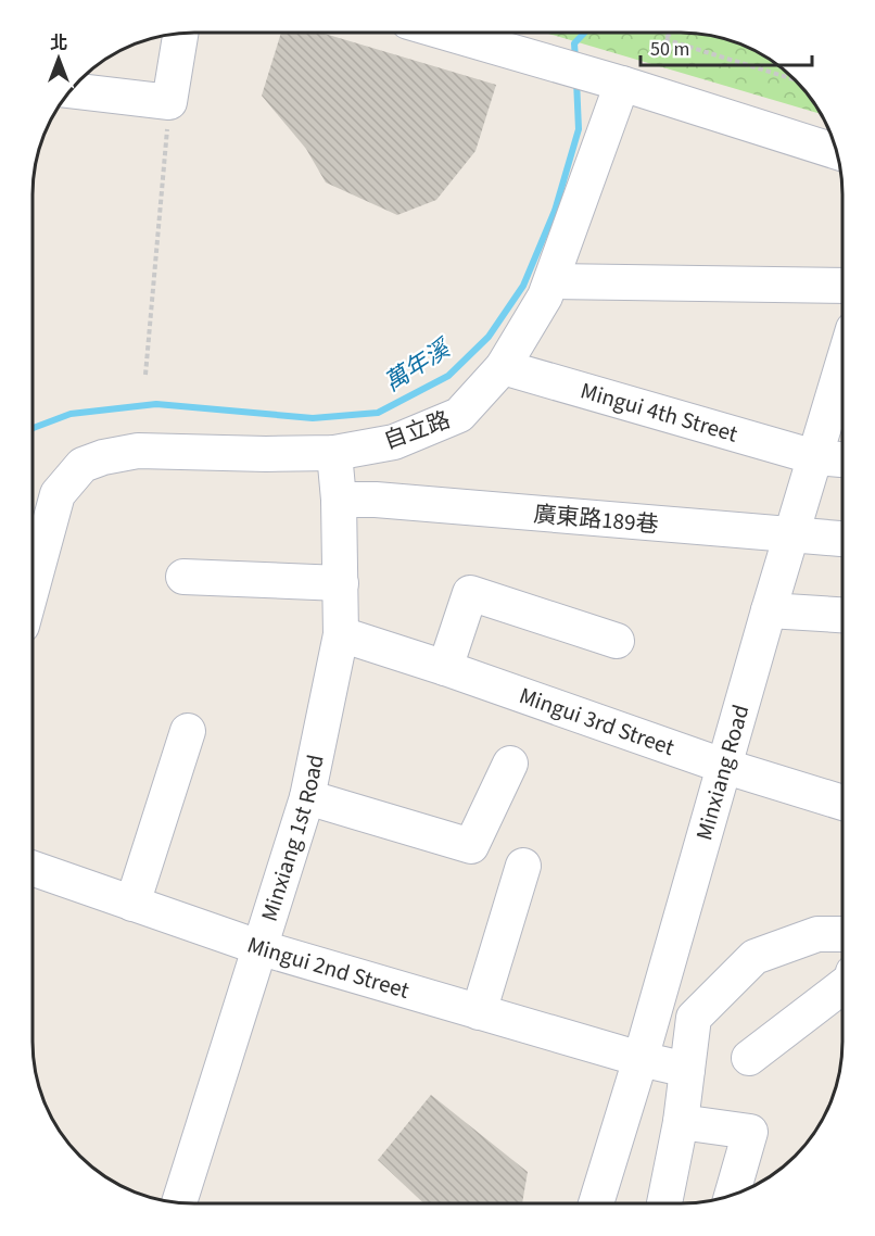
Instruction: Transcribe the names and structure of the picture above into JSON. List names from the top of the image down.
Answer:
{
  "streets": {
    "street": [
      "Mingui 4th Street",
      "自立路",
      "廣東路189巷",
      "Mingui 3rd Street",
      "Minxiang Road",
      "Minxiang 1st Road",
      "Mingui 2nd Street"
    ]
  },
  "crossings": [
    ["Mingui 4th Street", "自立路"],
    ["Mingui 4th Street", "Minxiang Road"],
    ["自立路", "Minxiang 1st Road"],
    ["廣東路189巷", "Minxiang Road"],
    ["廣東路189巷", "Minxiang 1st Road"],
    ["Mingui 3rd Street", "Minxiang Road"],
    ["Mingui 3rd Street", "Minxiang 1st Road"],
    ["Minxiang Road", "Mingui 2nd Street"],
    ["Minxiang 1st Road", "Mingui 2nd Street"]
  ],
  "water": ["萬年溪"],
  "scale_bar": "50 m",
  "north": "top"
}
